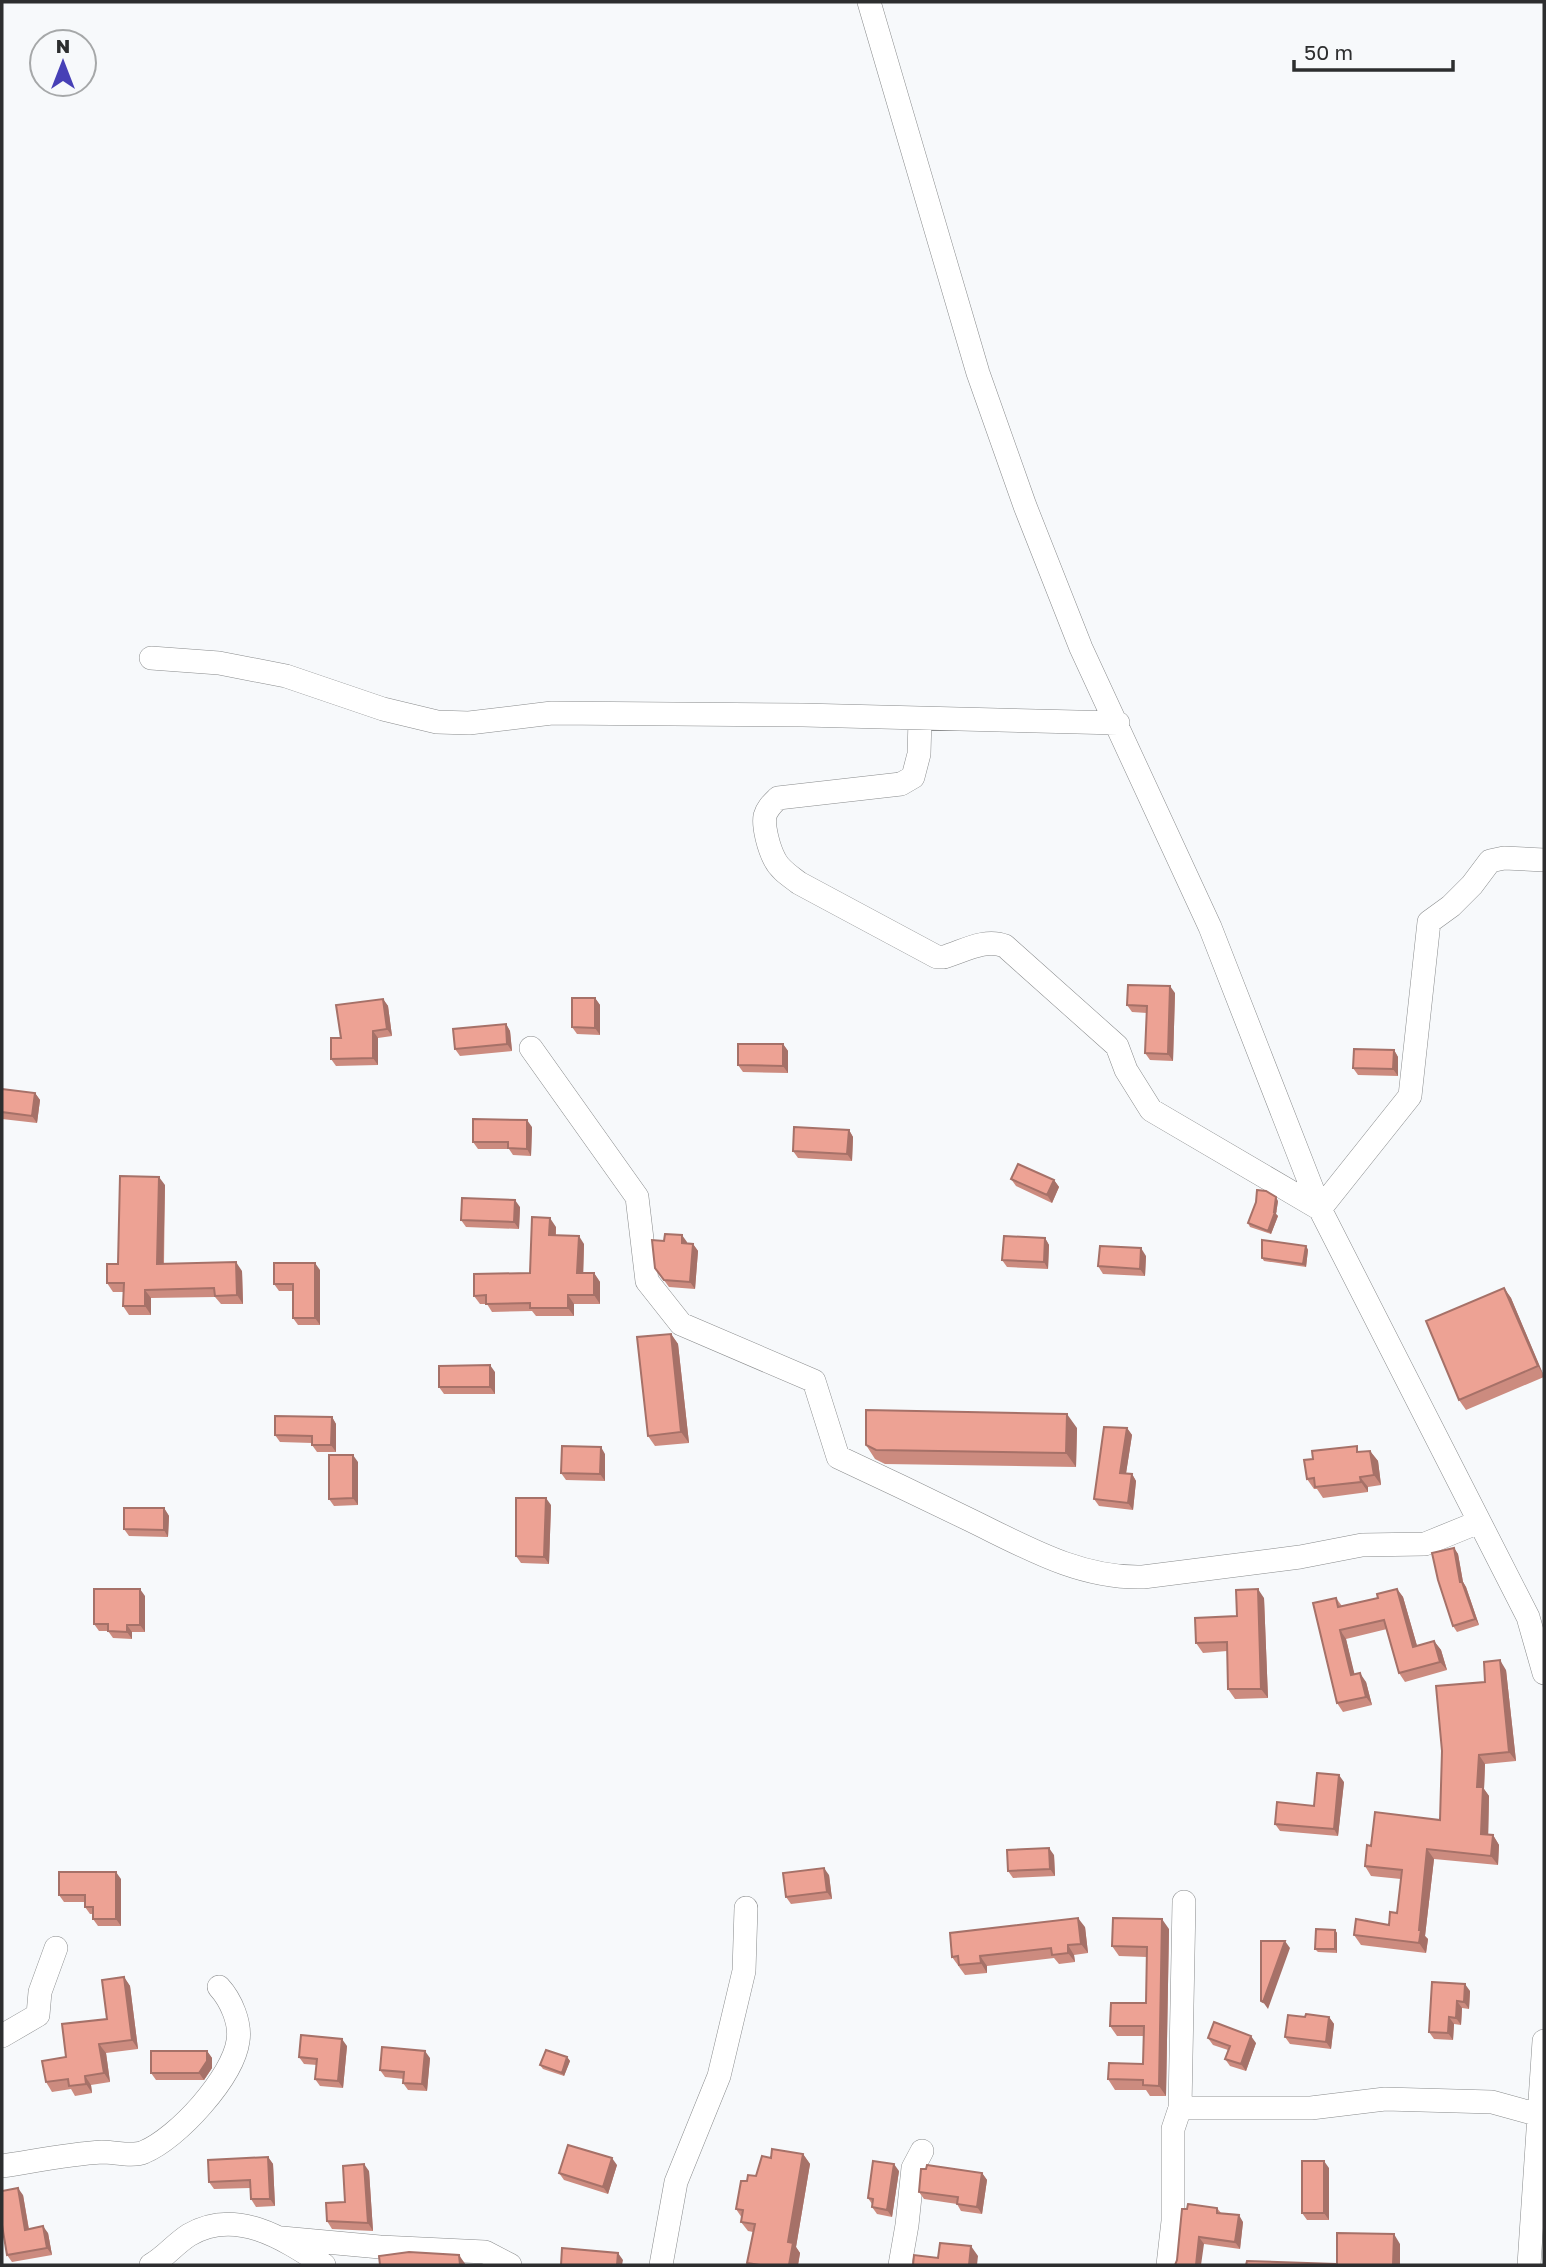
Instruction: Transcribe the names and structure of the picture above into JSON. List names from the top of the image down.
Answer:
{
  "scale_bar": "50 m",
  "north": "top"
}
